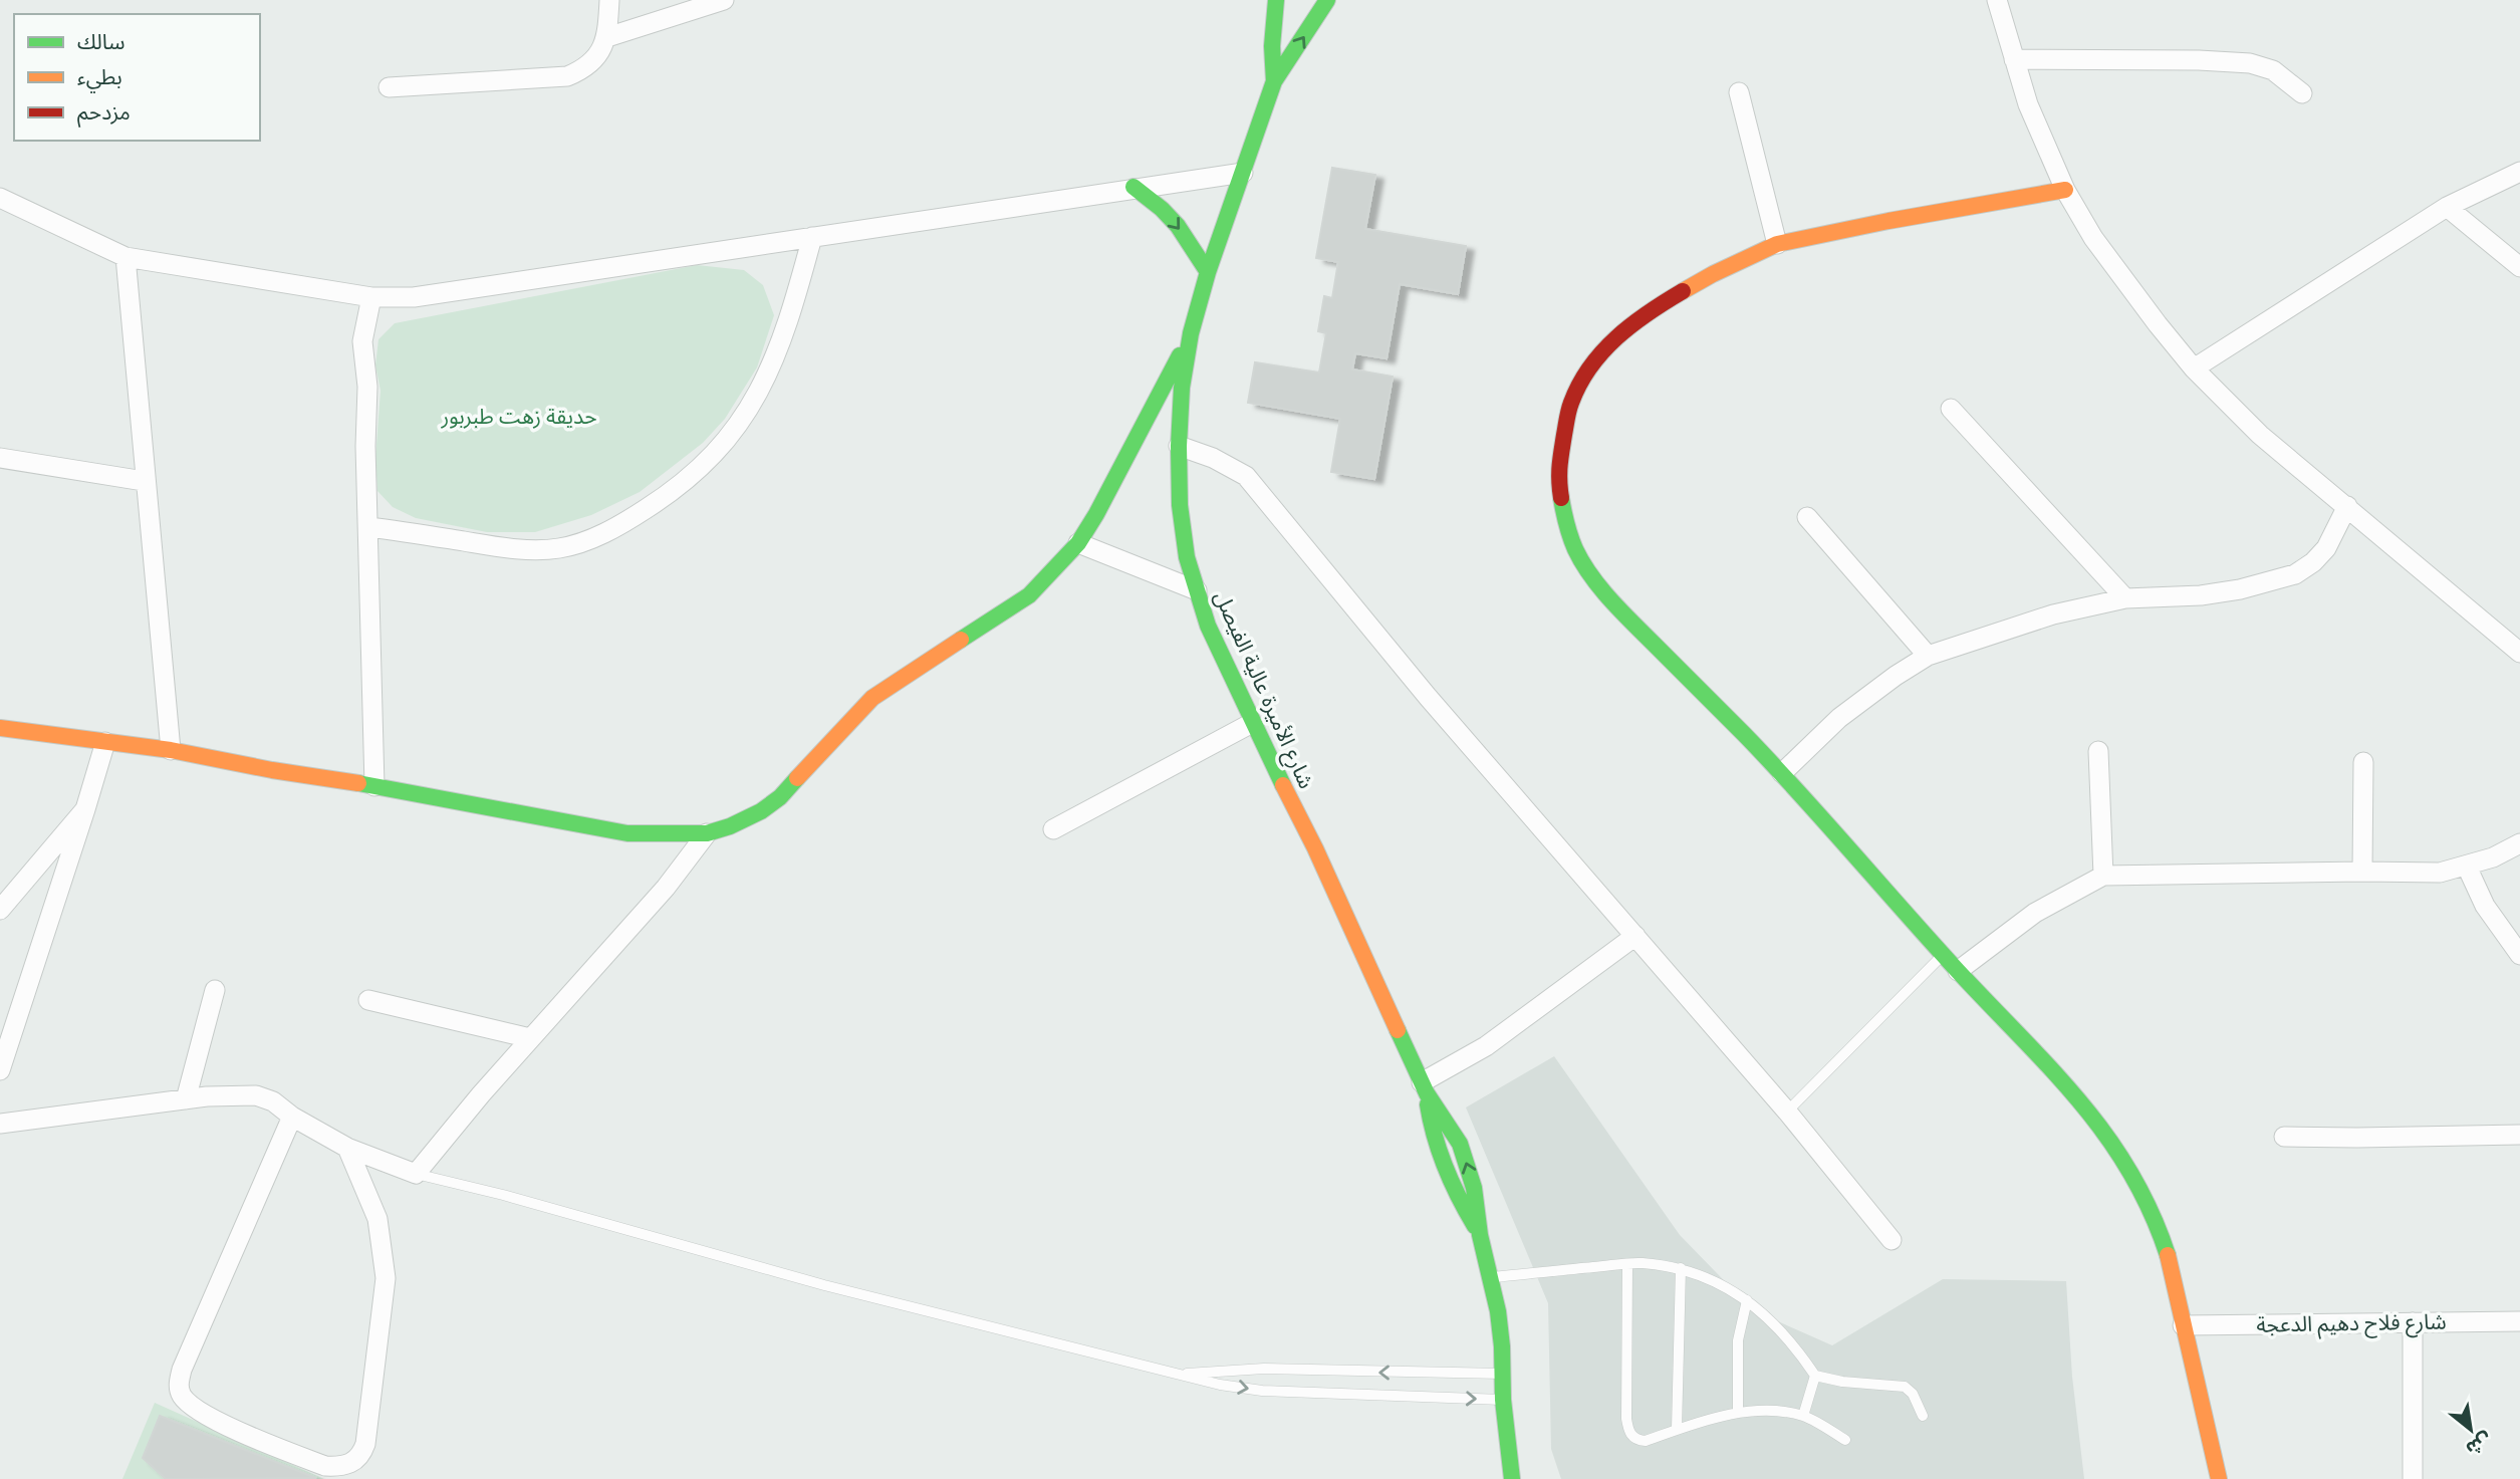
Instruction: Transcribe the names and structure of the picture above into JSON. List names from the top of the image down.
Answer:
{
  "streets": {
    "street": ["شارع الأميرة عالية الفيصل", "شارع فلاح دهيم الدعجة"]
  },
  "parks": ["حديقة زهت طبربور"],
  "legend": ["سالك", "بطيء", "مزدحم"],
  "north": "bottom right"
}
